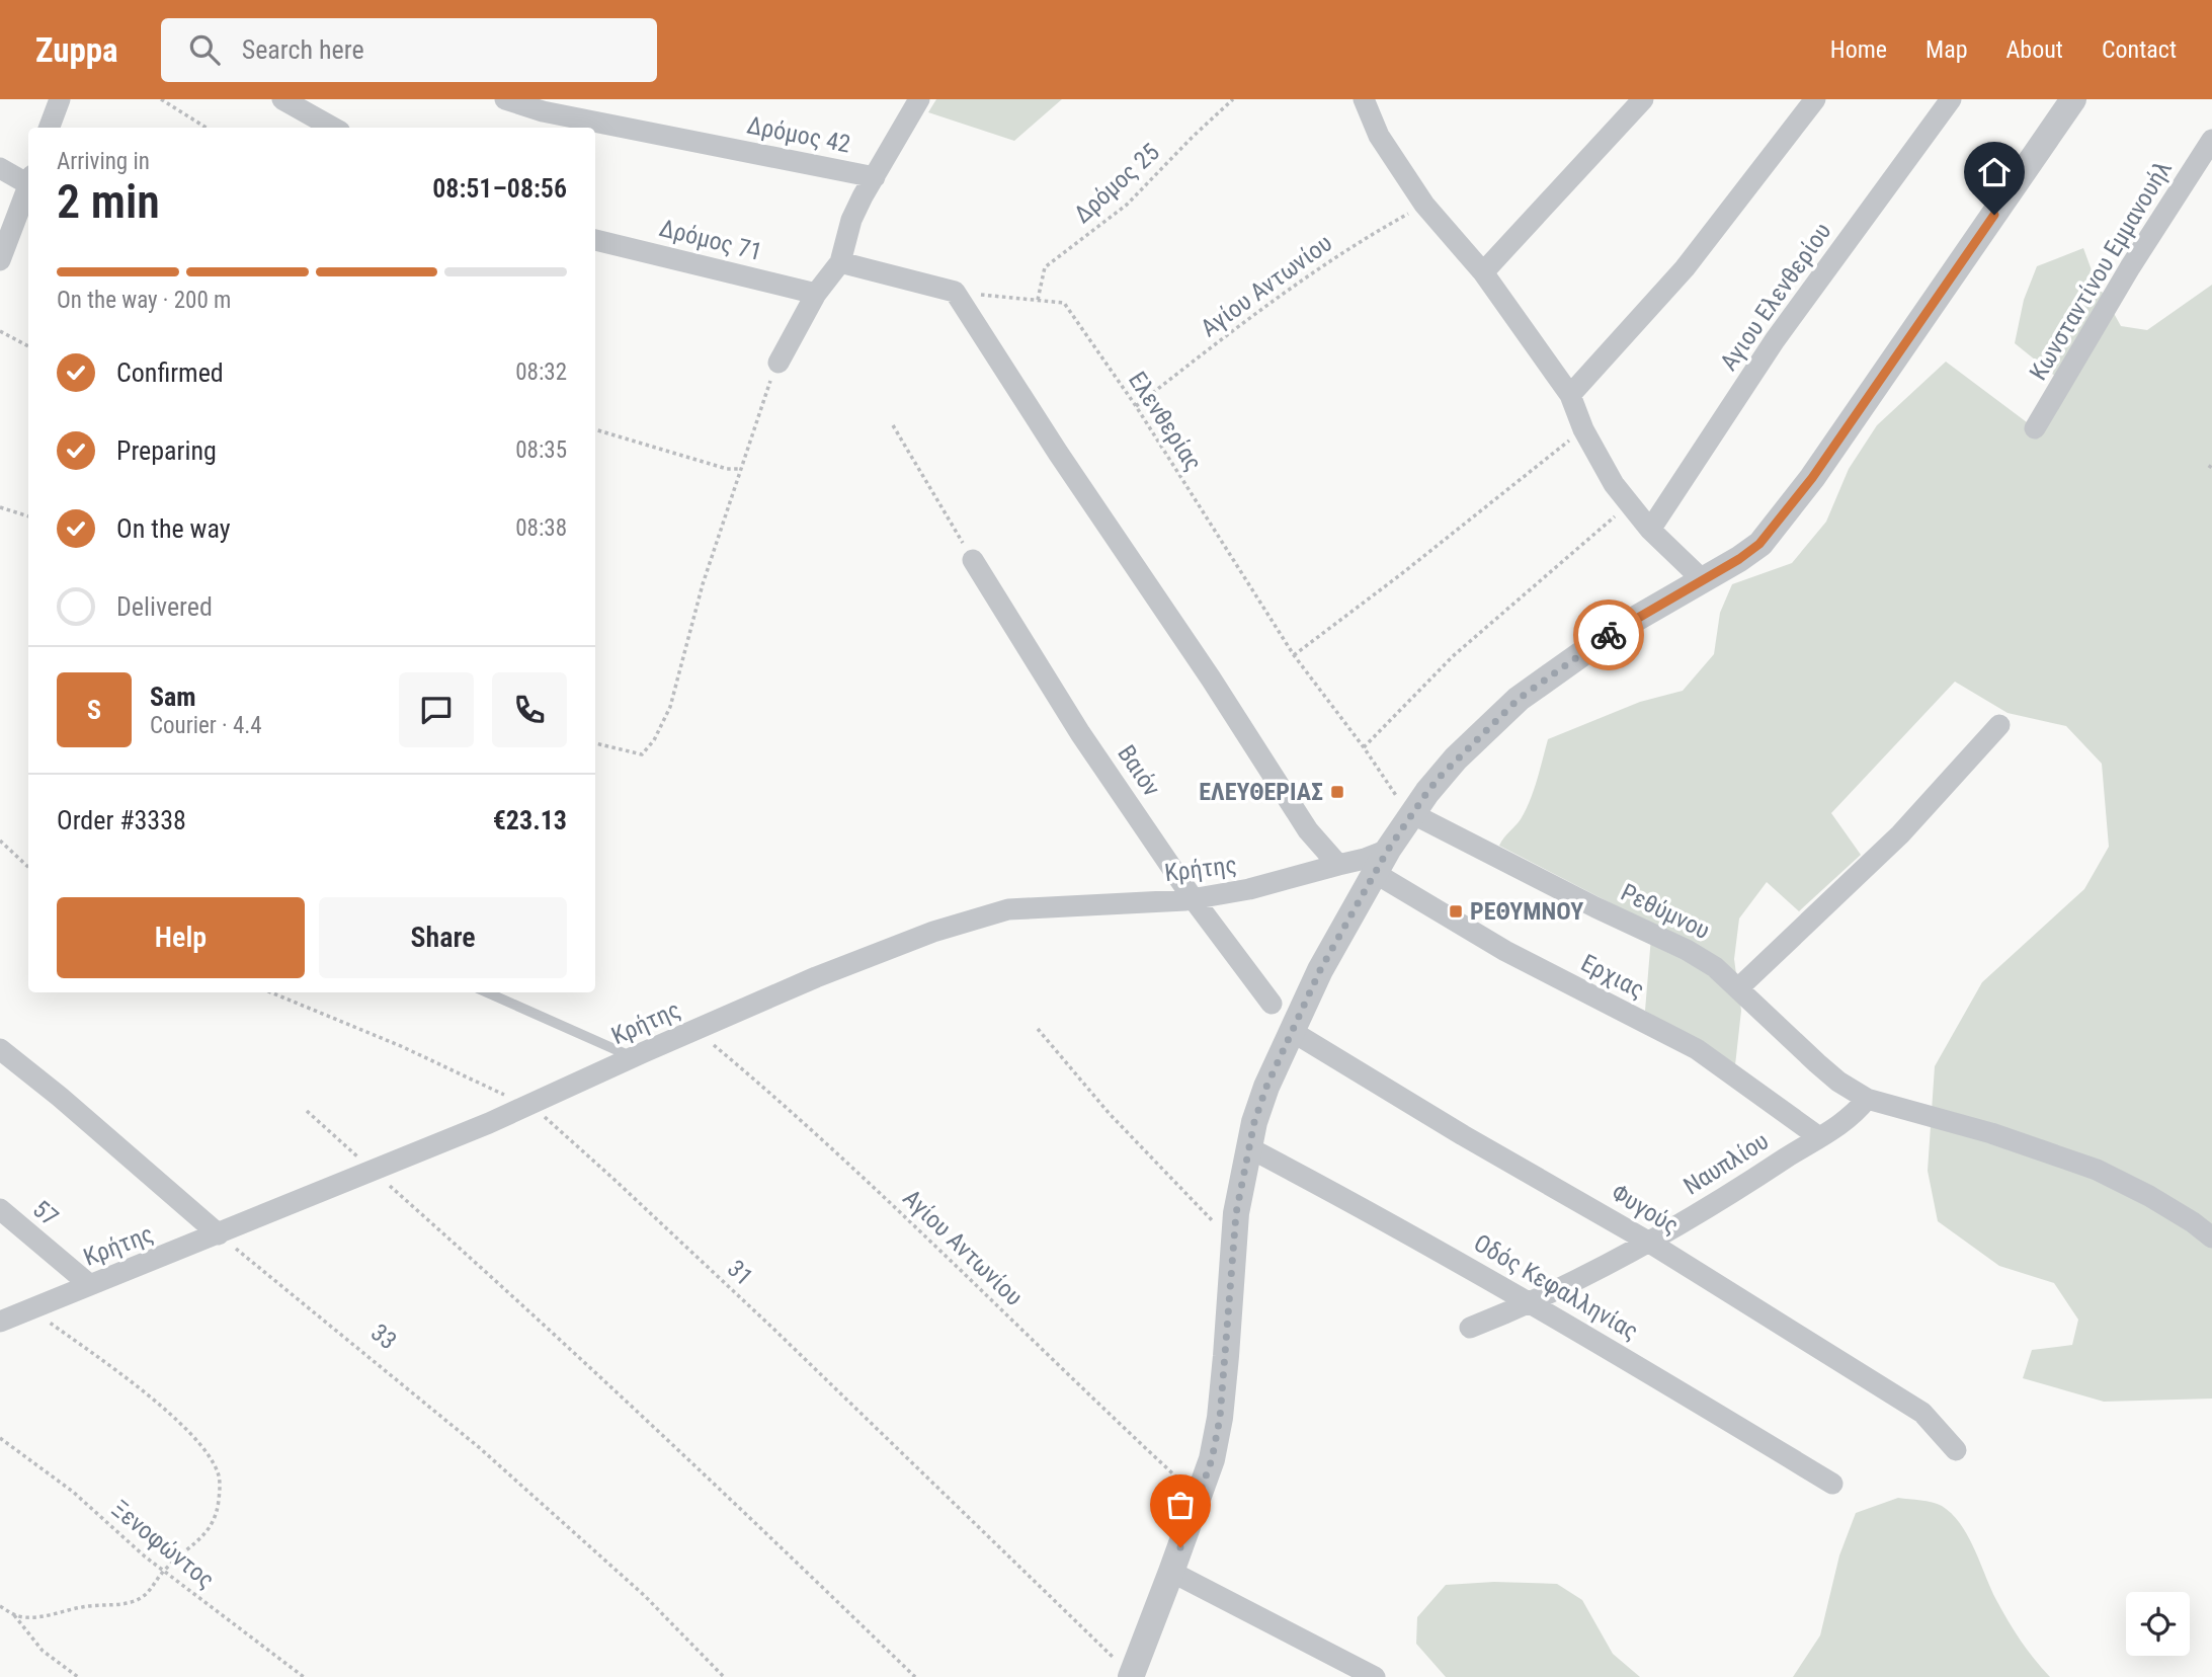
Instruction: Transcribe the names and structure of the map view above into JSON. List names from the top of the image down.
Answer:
{
  "streets": {
    "street": [
      "Δρόμος 42",
      "Δρόμος 71",
      "Κωνσταντίνου Εμμανουήλ",
      "Αγιου Ελενθερίου",
      "Βαιόν",
      "Κρήτης",
      "Ρεθύμνου",
      "Ερχιας",
      "Ναυπλίου",
      "Φυγούς",
      "57",
      "Οδός Κεφαλληνίας"
    ],
    "path": [
      "Δρόμος 25",
      "Αγίου Αντωνίου",
      "Ελενθερίας",
      "31",
      "33",
      "Ξενοφώντος"
    ]
  },
  "crossings": [
    ["Δρόμος 25", "Ελενθερίας"],
    ["Αγίου Αντωνίου", "Ελενθερίας"],
    ["Αγίου Αντωνίου", "Κρήτης"],
    ["Ελενθερίας", "Ρεθύμνου"],
    ["Βαιόν", "Κρήτης"],
    ["Κρήτης", "Ερχιας"],
    ["Κρήτης", "57"],
    ["Κρήτης", "31"],
    ["Κρήτης", "33"],
    ["Ρεθύμνου", "Ναυπλίου"],
    ["Ερχιας", "Ναυπλίου"],
    ["Ναυπλίου", "Φυγούς"],
    ["Ναυπλίου", "Οδός Κεφαλληνίας"]
  ],
  "places": {
    "transit": ["ΕΛΕΥΘΕΡΙΑΣ", "ΡΕΘΥΜΝΟΥ"]
  },
  "page": {
    "header": "Zuppa",
    "search": "Search here",
    "nav": [
      "Home",
      "Map",
      "About",
      "Contact"
    ],
    "heading": ["2 min", "Arriving in", "08:51–08:56"],
    "panel": [
      "Sam",
      "Courier · 4.4",
      "Order #3338",
      "€23.13"
    ],
    "bar": "On the way · 200 m",
    "list": [
      ["Confirmed", "08:32"],
      ["Preparing", "08:35"],
      ["On the way", "08:38"],
      "Delivered"
    ],
    "round": "S",
    "buttons": ["Help", "Share"]
  }
}
